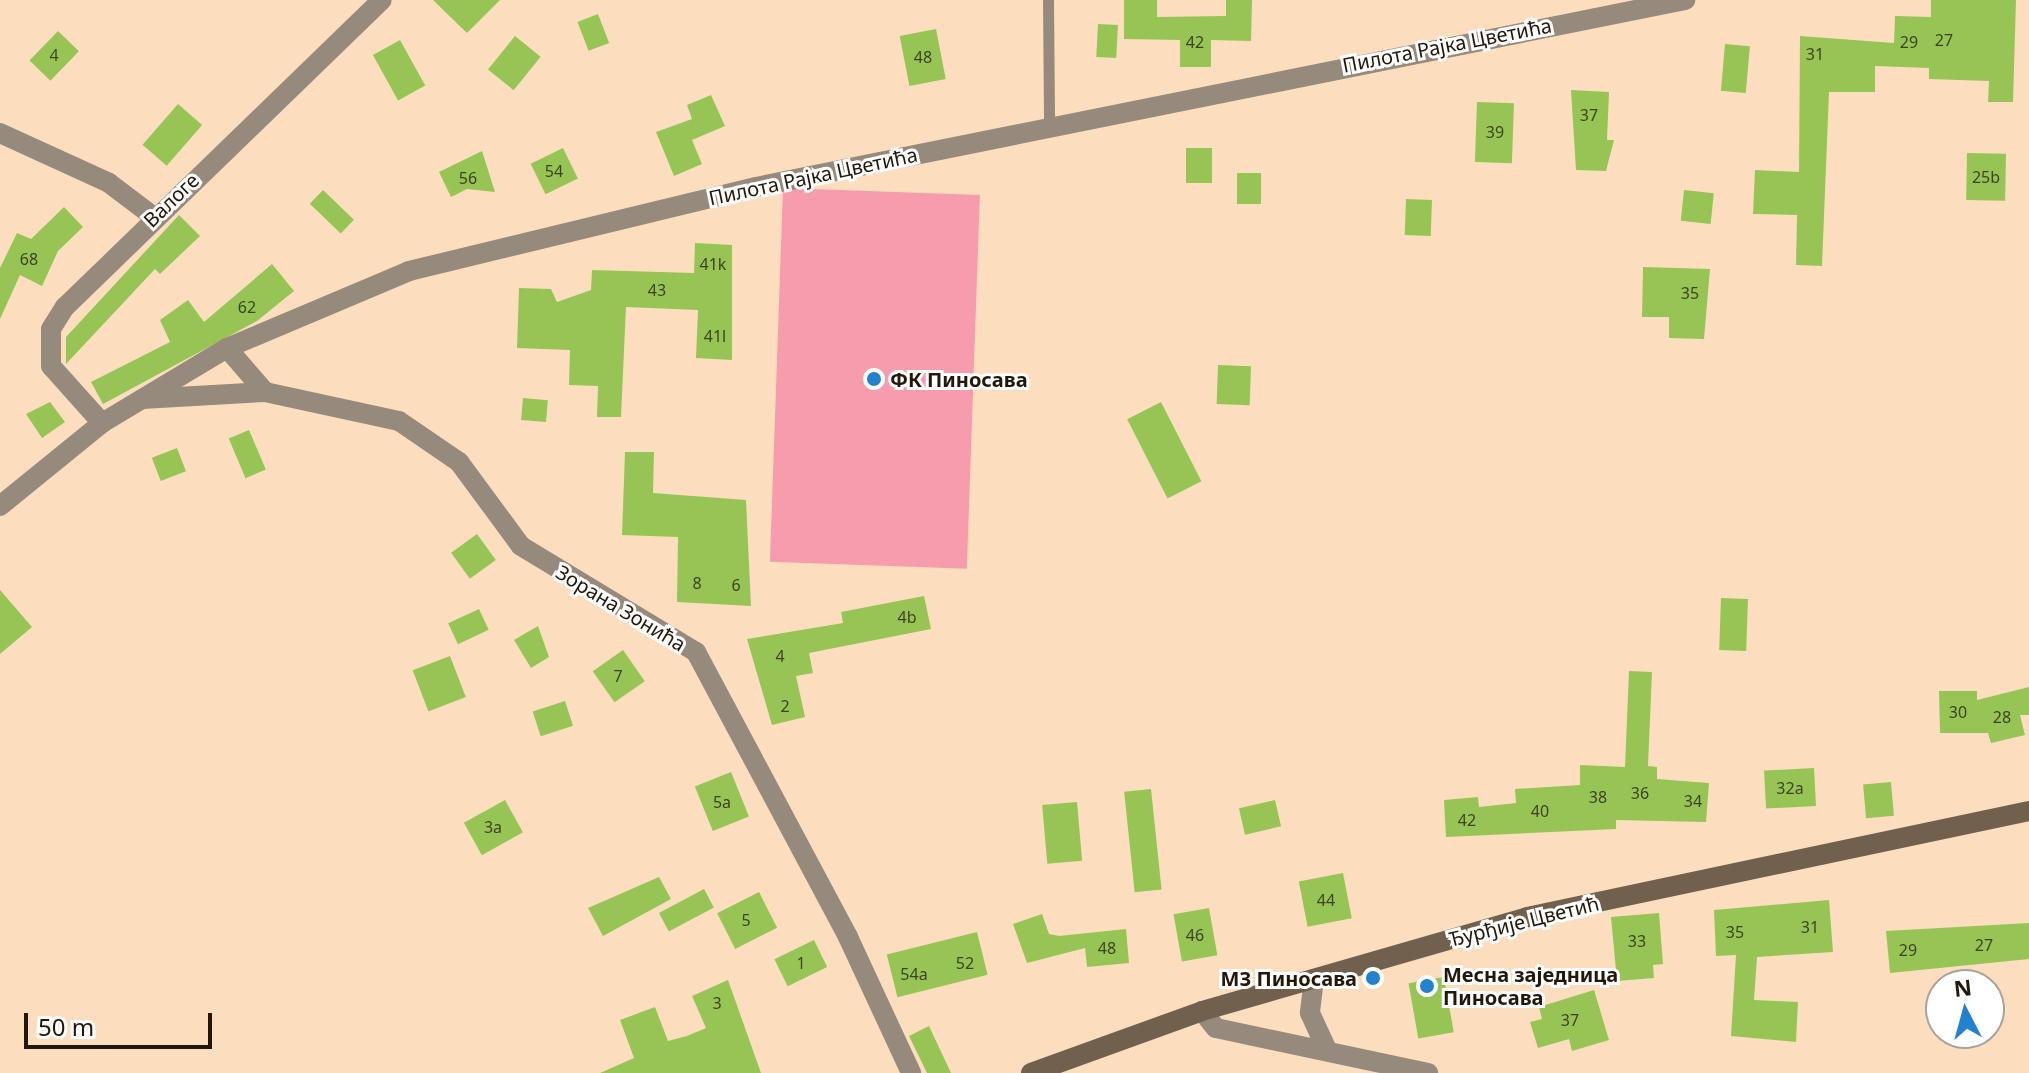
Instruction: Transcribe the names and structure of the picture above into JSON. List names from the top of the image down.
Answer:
{
  "streets": {
    "street": [
      "Пилота Рајка Цветића",
      "Валоге",
      "Зорана Зонића",
      "Ђурђије Цветић"
    ]
  },
  "crossings": [
    ["Пилота Рајка Цветића", "Валоге"],
    ["Пилота Рајка Цветића", "Зорана Зонића"]
  ],
  "places": ["ФК Пиносава", "МЗ Пиносава", "Месна заједница Пиносава"],
  "house_numbers": [
    "27",
    "42",
    "29",
    "31",
    "4",
    "48",
    "37",
    "39",
    "54",
    "25b",
    "56",
    "68",
    "41k",
    "43",
    "35",
    "62",
    "41l",
    "8",
    "6",
    "4b",
    "4",
    "7",
    "2",
    "30",
    "28",
    "32a",
    "36",
    "38",
    "34",
    "5a",
    "40",
    "42",
    "3a",
    "44",
    "5",
    "31",
    "35",
    "46",
    "33",
    "27",
    "48",
    "29",
    "1",
    "52",
    "54a",
    "3",
    "37"
  ],
  "scale_bar": "50 m",
  "north": "top"
}
